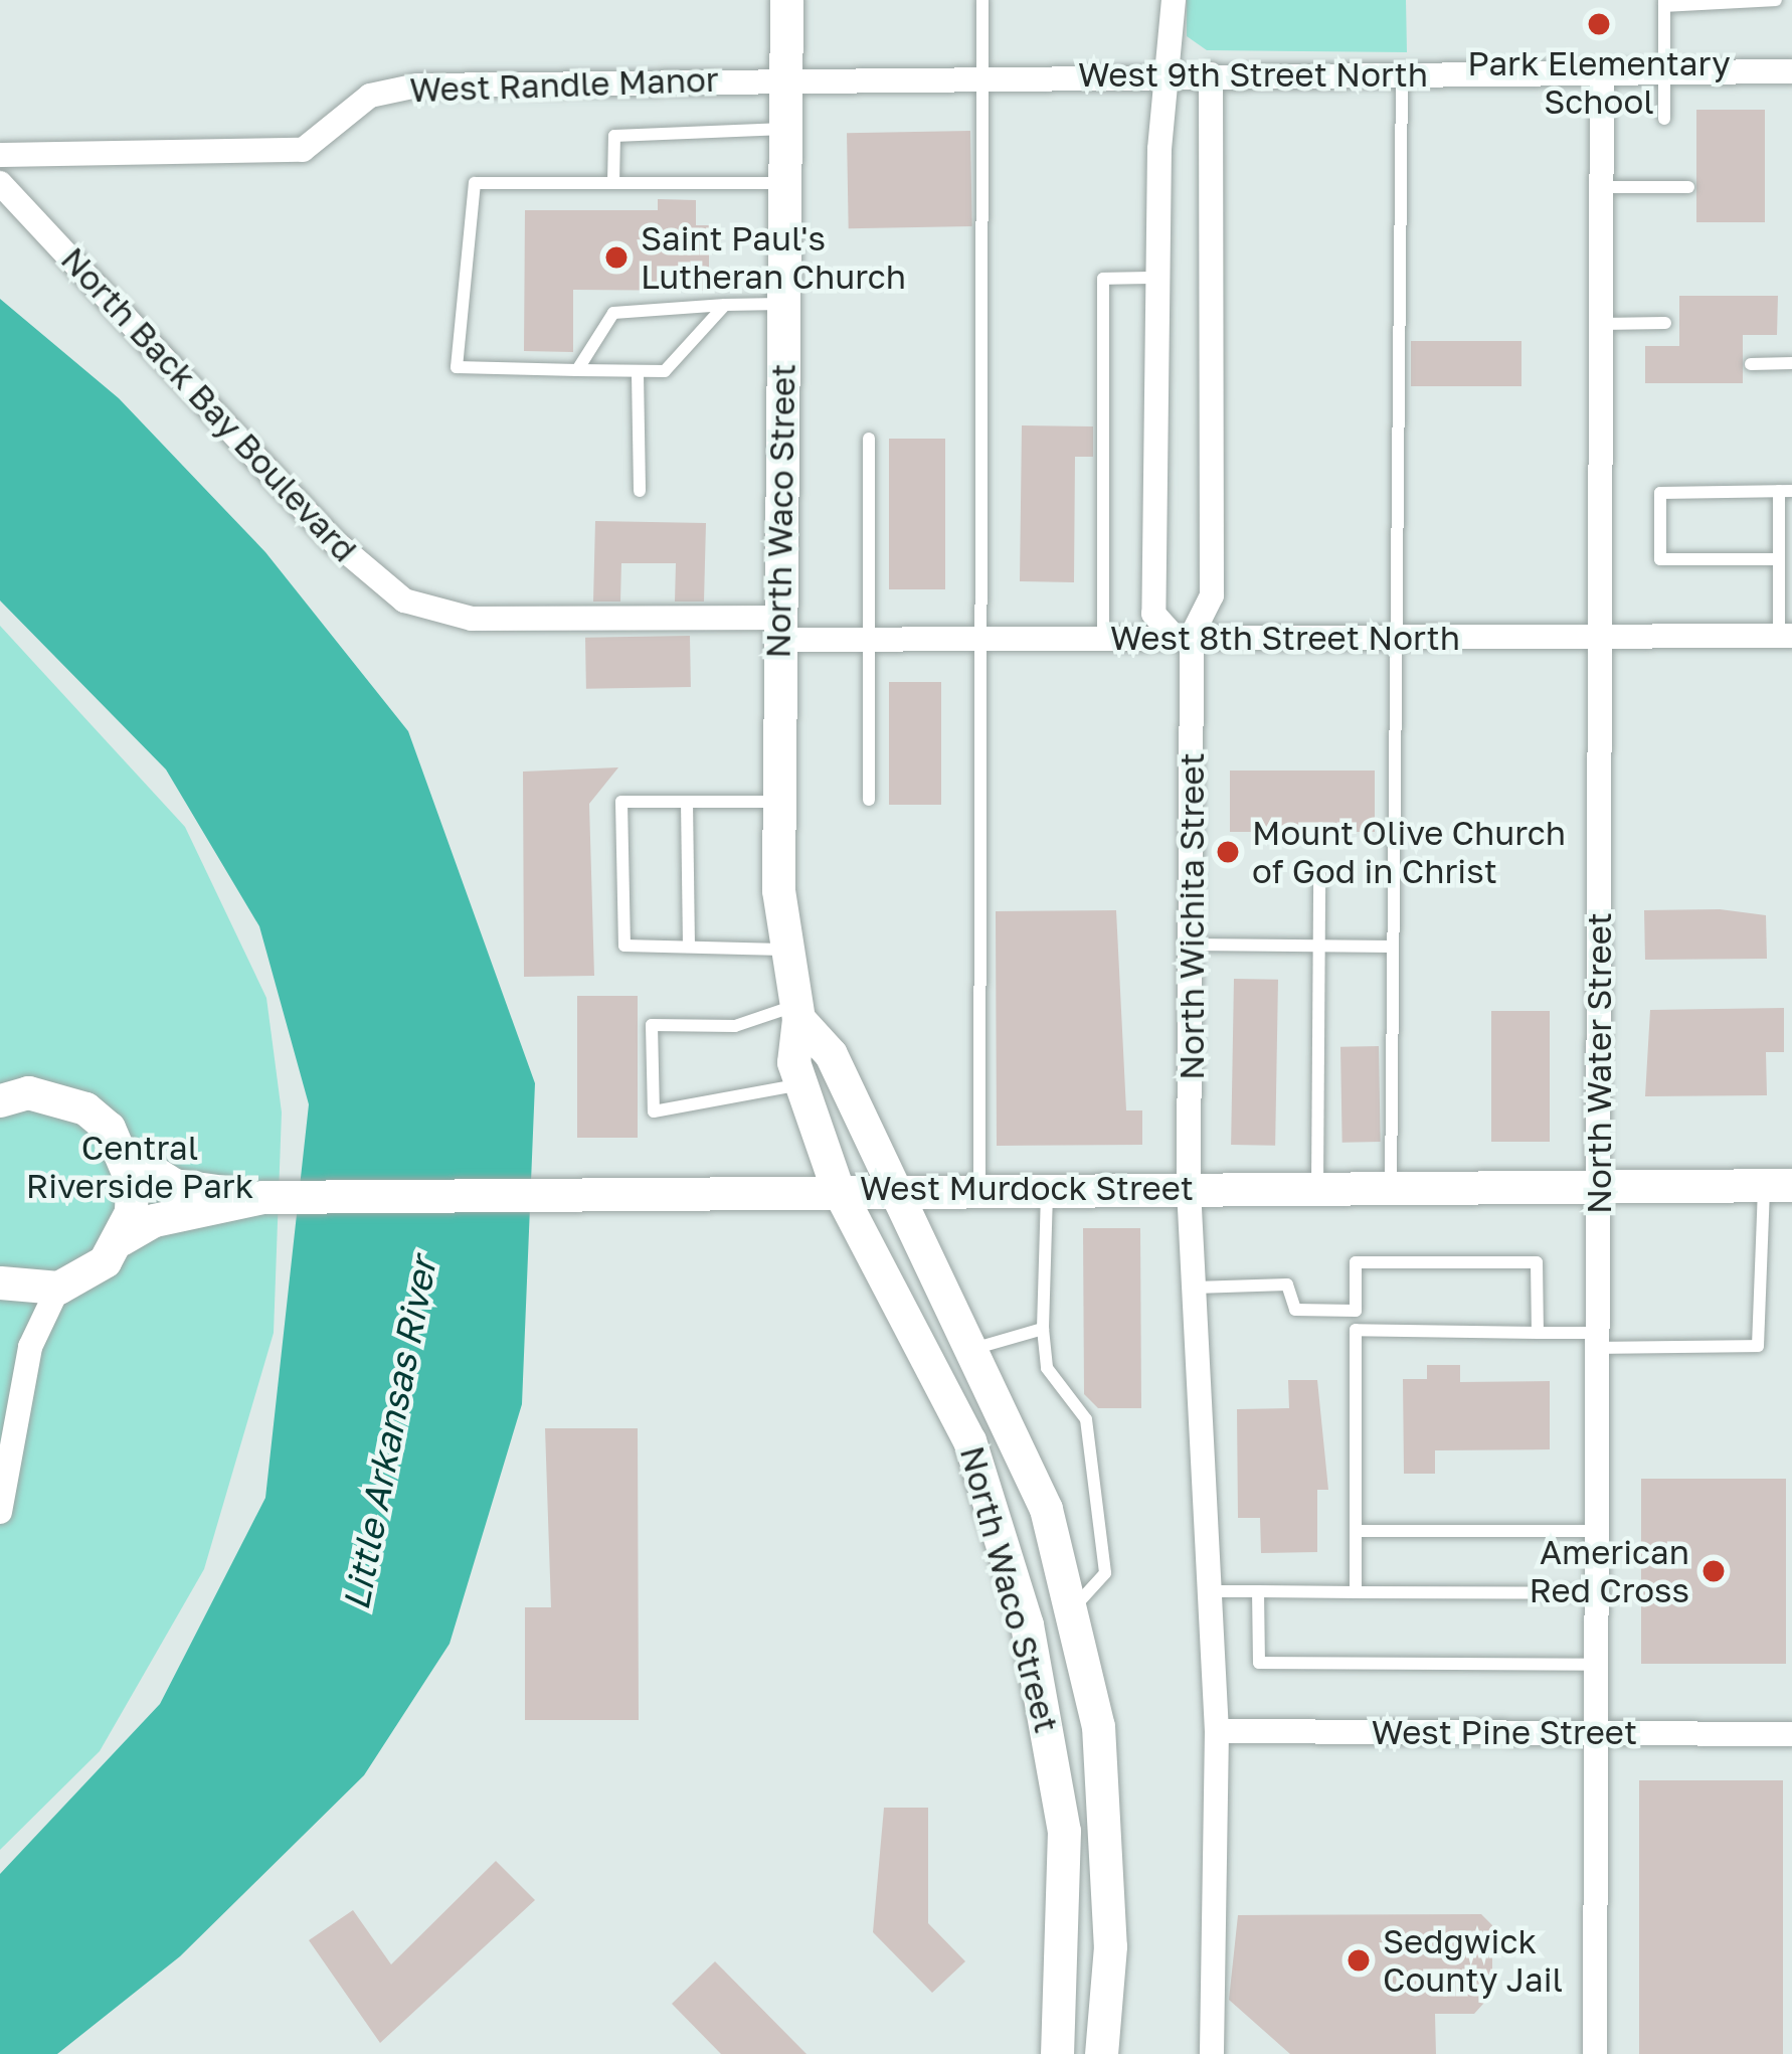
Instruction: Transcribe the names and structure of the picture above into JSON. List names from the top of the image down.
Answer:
{
  "streets": {
    "street": [
      "West 9th Street North",
      "West Randle Manor",
      "North Back Bay Boulevard",
      "North Waco Street",
      "West 8th Street North",
      "North Wichita Street",
      "North Water Street",
      "West Murdock Street",
      "West Pine Street"
    ]
  },
  "crossings": [
    ["West 9th Street North", "West Randle Manor"],
    ["West 9th Street North", "North Waco Street"],
    ["West 9th Street North", "North Wichita Street"],
    ["West 9th Street North", "North Water Street"],
    ["West Randle Manor", "North Waco Street"],
    ["North Back Bay Boulevard", "West 8th Street North"],
    ["North Waco Street", "West 8th Street North"],
    ["North Waco Street", "West Murdock Street"],
    ["West 8th Street North", "North Wichita Street"],
    ["West 8th Street North", "North Water Street"],
    ["North Wichita Street", "West Murdock Street"],
    ["North Wichita Street", "West Pine Street"],
    ["North Water Street", "West Murdock Street"],
    ["North Water Street", "West Pine Street"]
  ],
  "water": ["Little Arkansas River"],
  "parks": ["Central Riverside Park"],
  "places": [
    "Park Elementary School",
    "Saint Paul's Lutheran Church",
    "Mount Olive Church of God in Christ",
    "American Red Cross",
    "Sedgwick County Jail"
  ]
}
